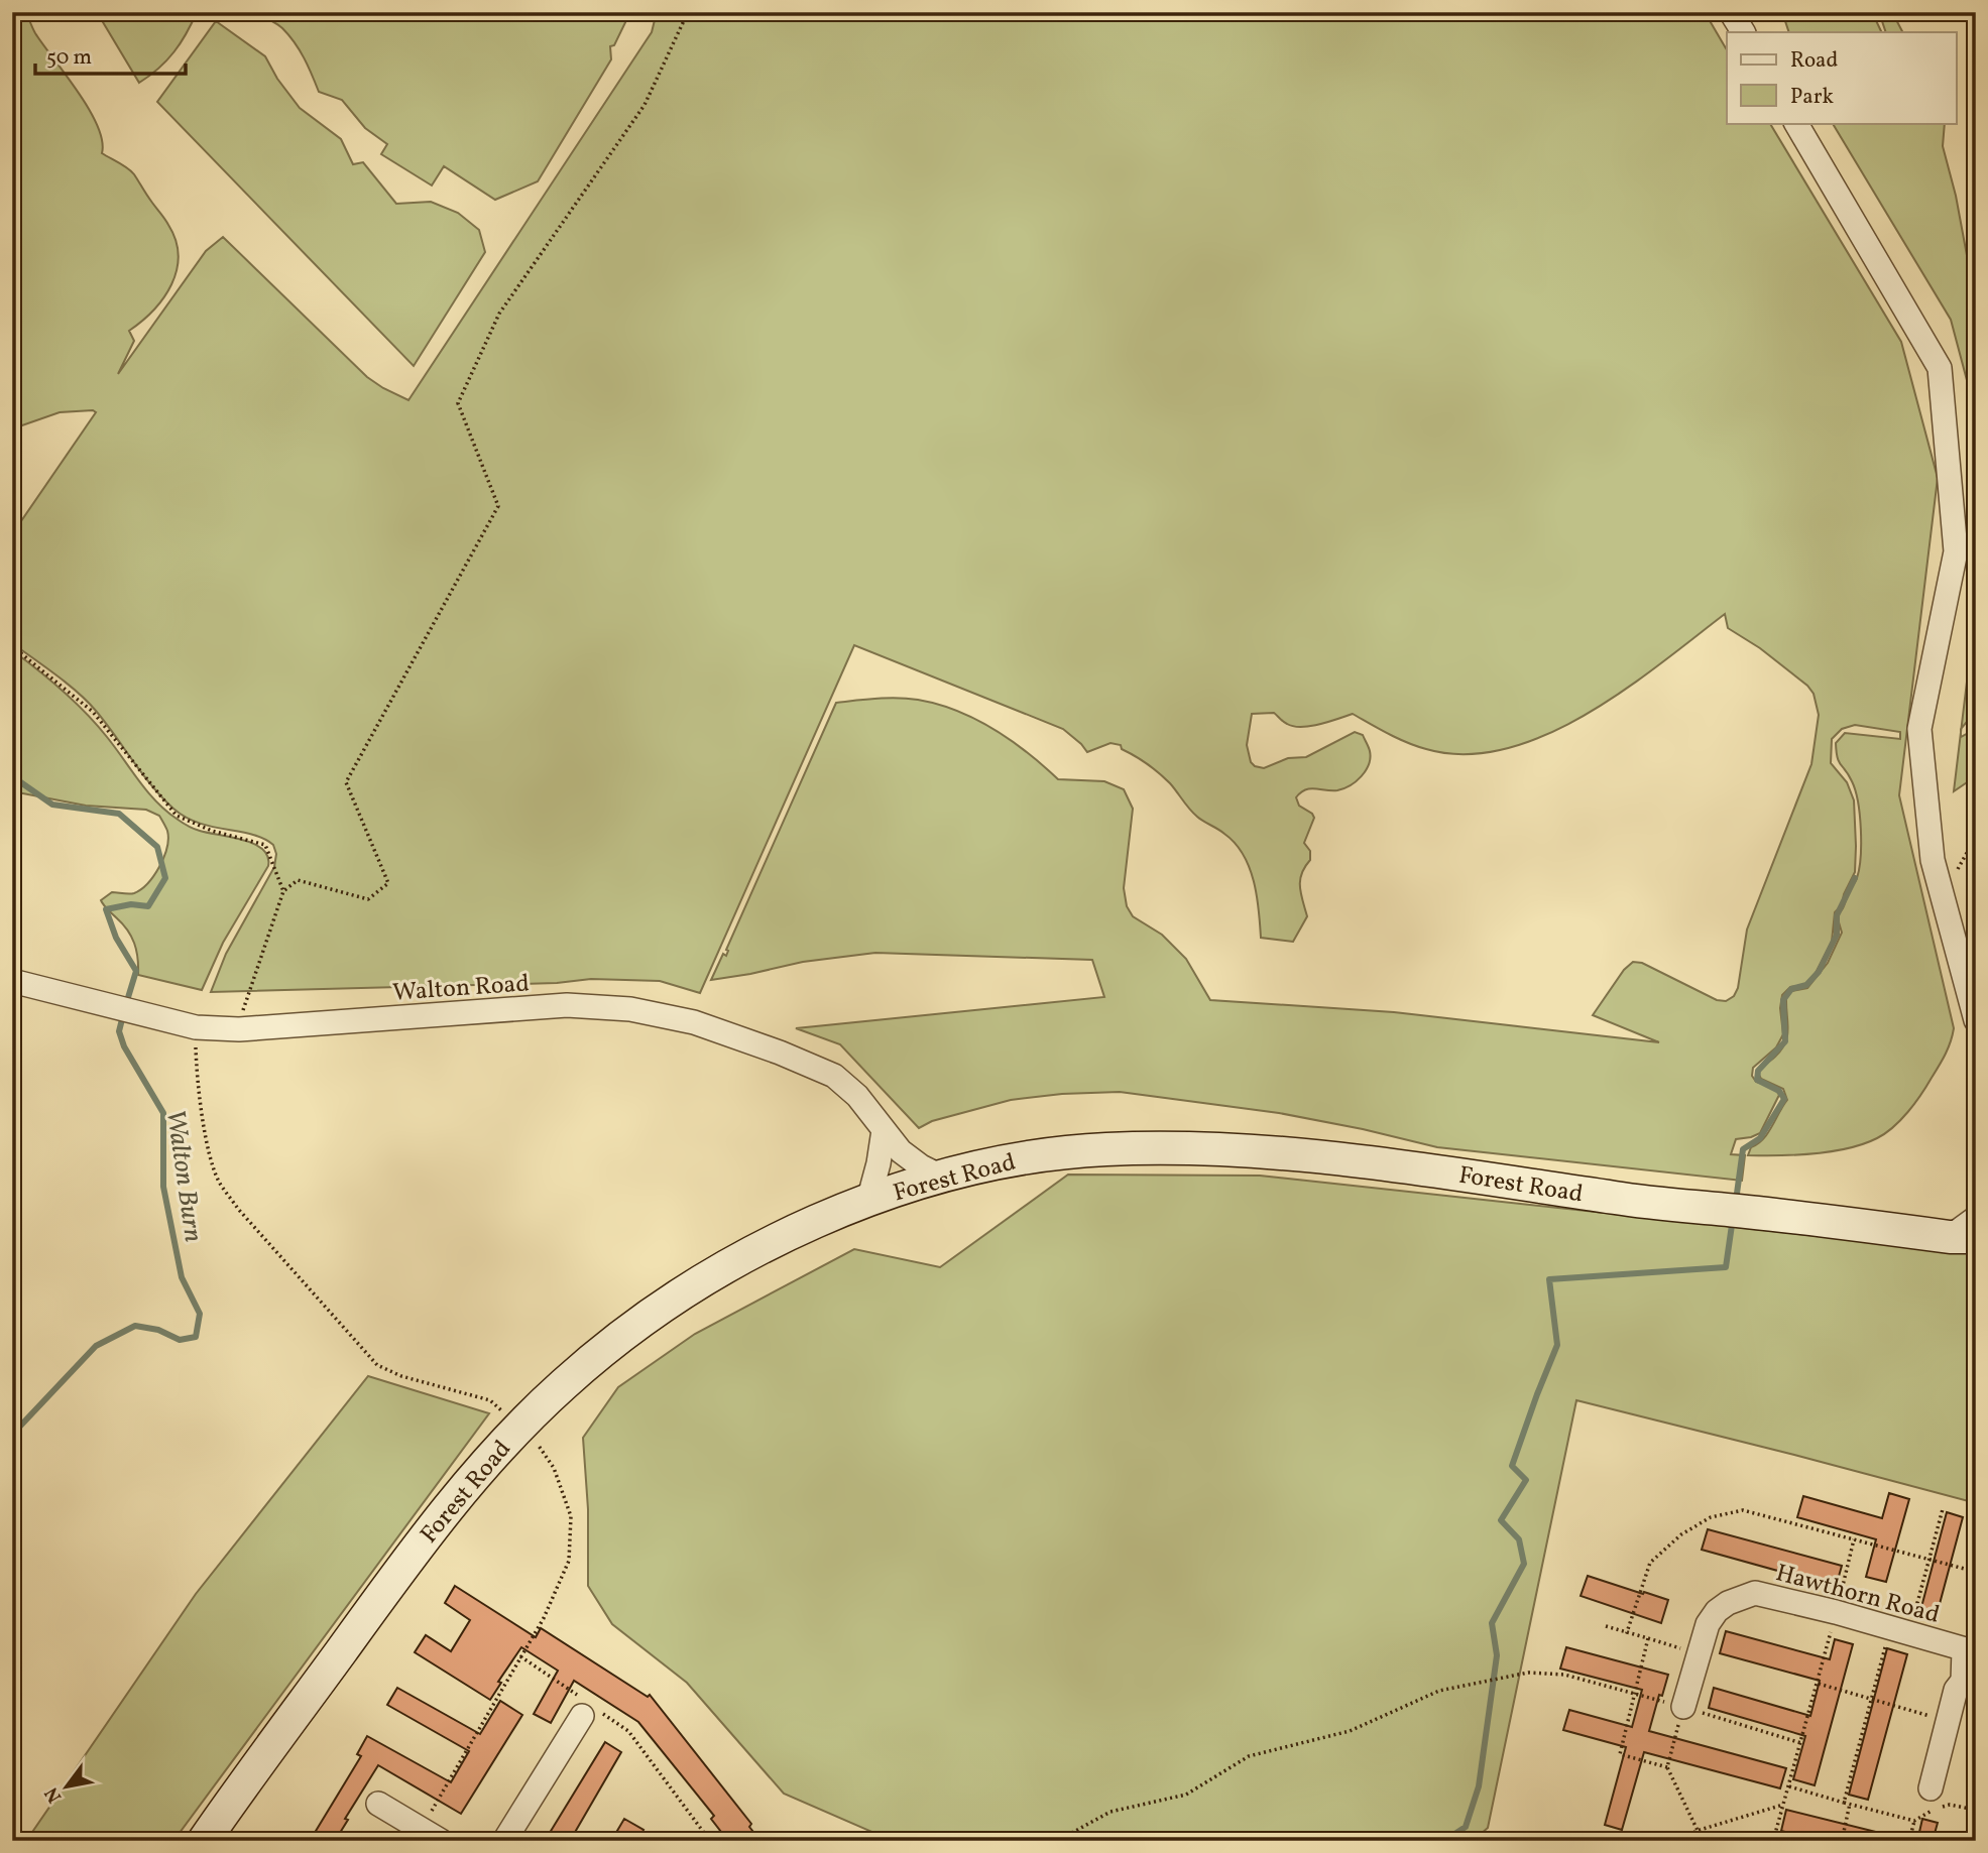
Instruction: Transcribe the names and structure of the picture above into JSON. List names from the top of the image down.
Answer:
{
  "streets": {
    "street": ["Walton Road", "Forest Road", "Hawthorn Road"]
  },
  "crossings": [
    ["Walton Road", "Forest Road"]
  ],
  "water": ["Walton Burn"],
  "legend": ["Road", "Park"],
  "scale_bar": "50 m",
  "north": "bottom left"
}
